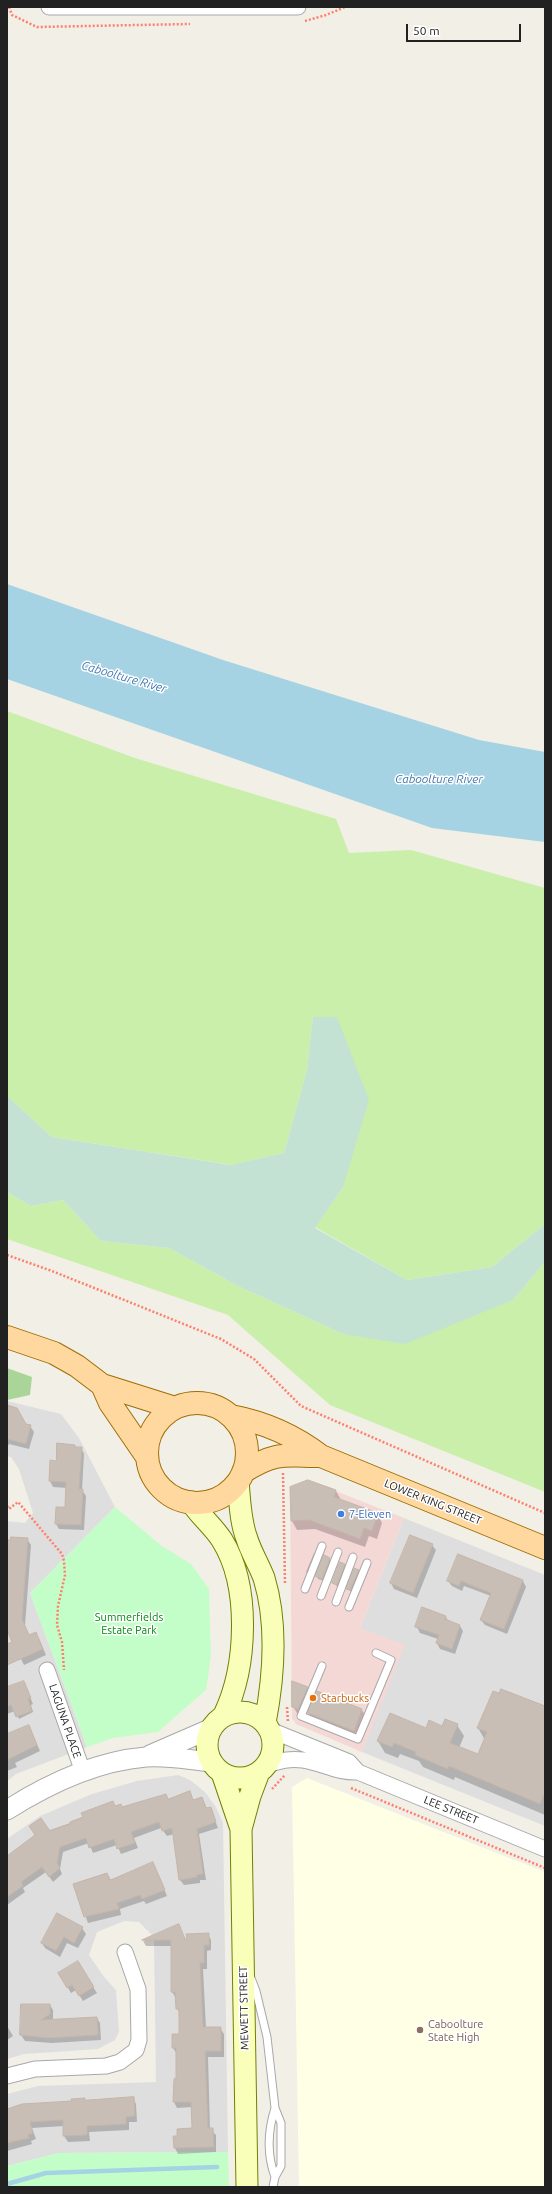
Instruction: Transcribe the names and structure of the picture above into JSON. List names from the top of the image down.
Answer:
{
  "streets": {
    "main road": ["LOWER KING STREET", "MEWETT STREET"],
    "street": ["LAGUNA PLACE", "LEE STREET"]
  },
  "crossings": [
    ["LEE STREET", "MEWETT STREET"]
  ],
  "water": ["Caboolture River"],
  "parks": ["Summerfields Estate Park"],
  "places": ["7-Eleven", "Starbucks", "Caboolture State High"],
  "scale_bar": "50 m"
}
